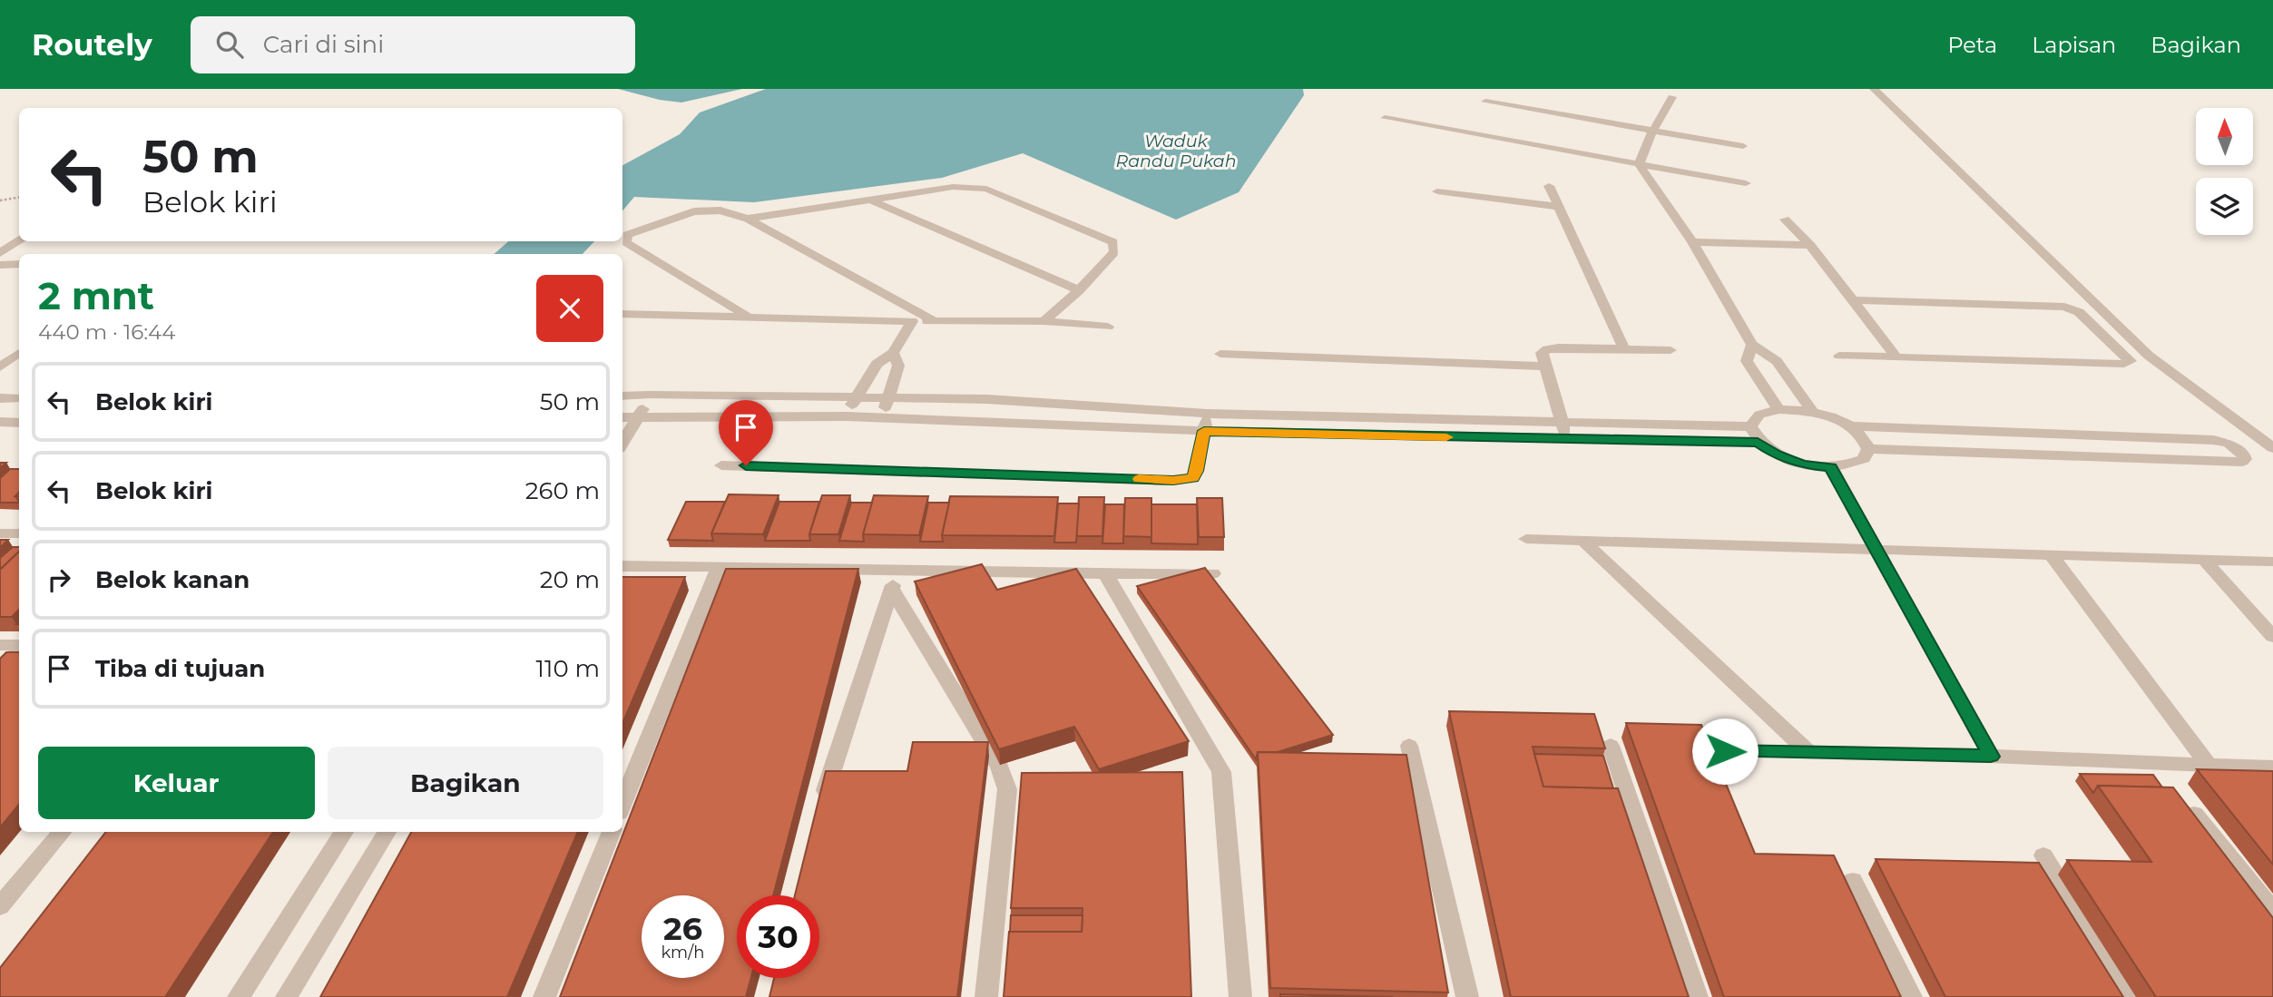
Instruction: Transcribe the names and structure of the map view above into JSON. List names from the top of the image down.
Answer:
{
  "water": ["Waduk Randu Pukah"],
  "north": "top",
  "page": {
    "header": "Routely",
    "search": "Cari di sini",
    "nav": ["Peta", "Lapisan", "Bagikan"],
    "turn": ["50 m", "Belok kiri"],
    "heading": ["2 mnt", "440 m · 16:44"],
    "list": [
      {
        "name": "Belok kiri",
        "value": "50 m"
      },
      {
        "name": "Belok kiri",
        "value": "260 m"
      },
      {
        "name": "Belok kanan",
        "value": "20 m"
      },
      {
        "name": "Tiba di tujuan",
        "value": "110 m"
      }
    ],
    "buttons": ["Keluar", "Bagikan"],
    "speed": "26 km/h",
    "limit": "30"
  }
}
